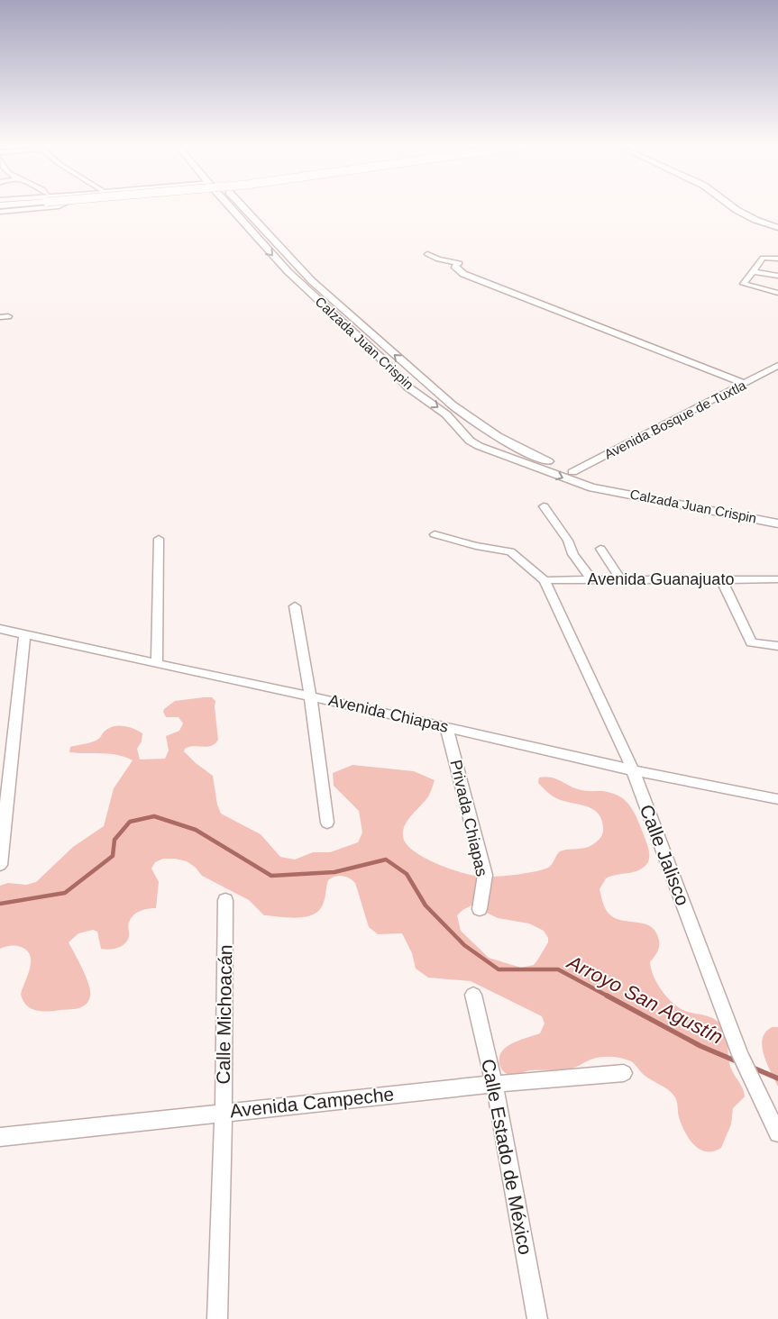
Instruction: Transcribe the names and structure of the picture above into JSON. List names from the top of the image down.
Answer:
{
  "streets": {
    "main road": ["Calzada Juan Crispin"],
    "street": [
      "Avenida Bosque de Tuxtla",
      "Avenida Guanajuato",
      "Avenida Chiapas",
      "Privada Chiapas",
      "Calle Jalisco",
      "Calle Michoacán",
      "Avenida Campeche",
      "Calle Estado de México"
    ]
  },
  "crossings": [
    ["Calzada Juan Crispin", "Avenida Bosque de Tuxtla"],
    ["Avenida Guanajuato", "Calle Jalisco"],
    ["Avenida Chiapas", "Privada Chiapas"],
    ["Avenida Chiapas", "Calle Jalisco"],
    ["Calle Michoacán", "Avenida Campeche"],
    ["Avenida Campeche", "Calle Estado de México"]
  ],
  "water": ["Arroyo San Agustín"]
}
